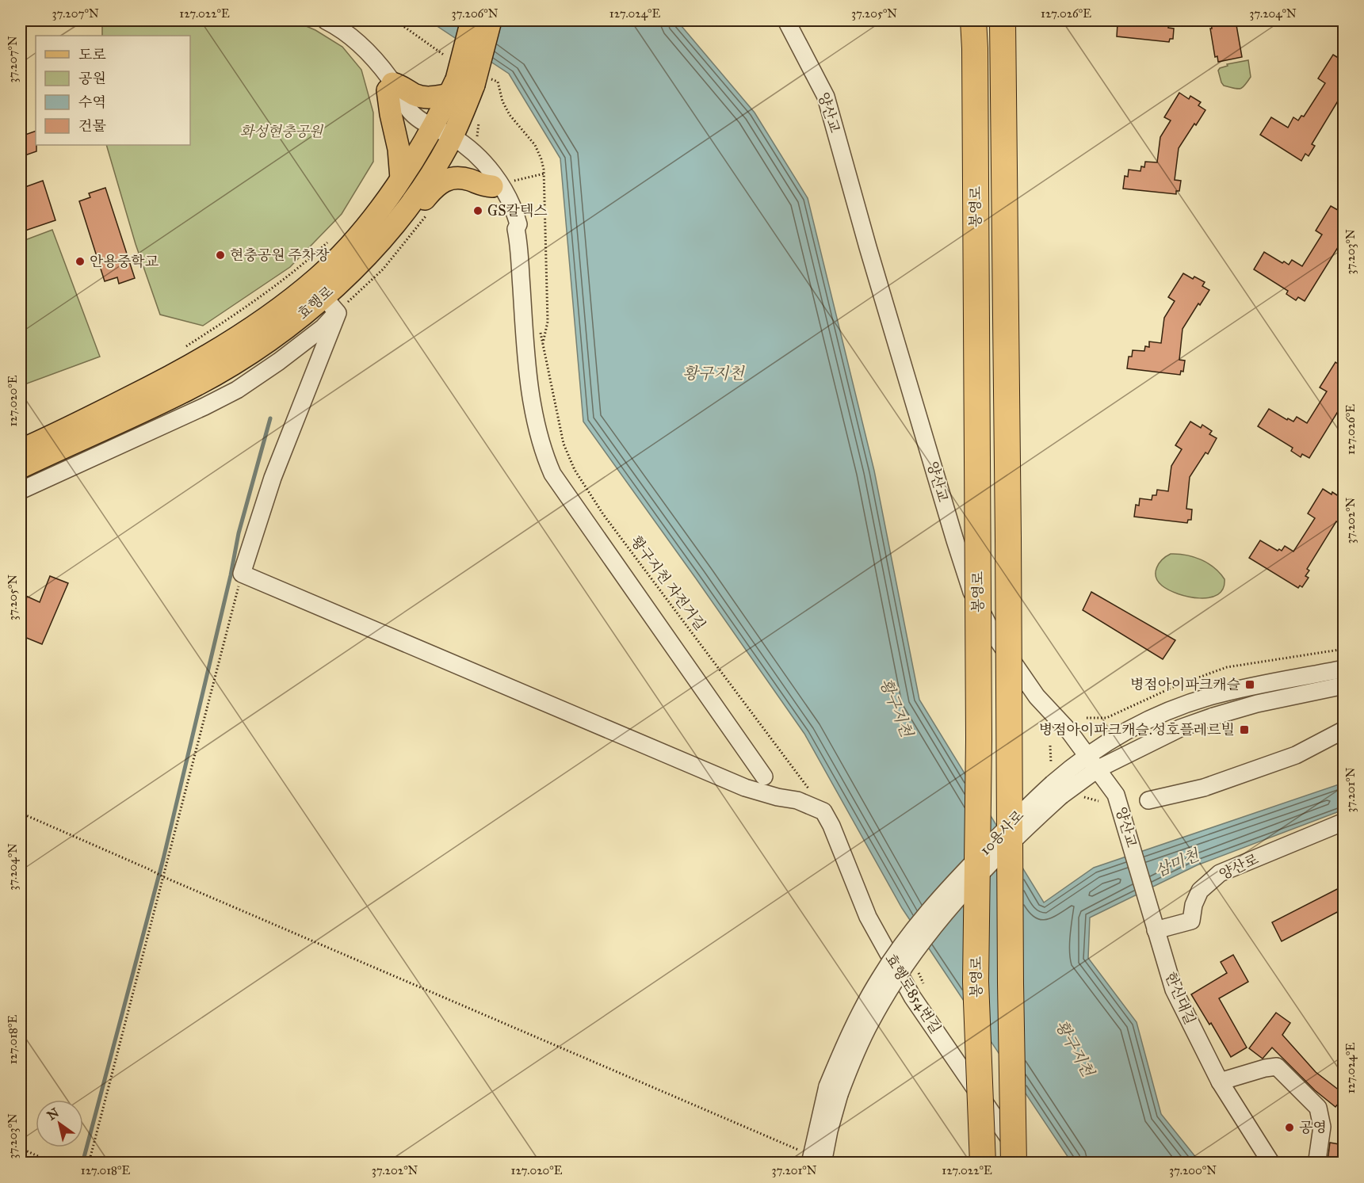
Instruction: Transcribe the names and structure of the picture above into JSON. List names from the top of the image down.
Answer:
{
  "streets": {
    "highway": ["봉영로"],
    "main road": ["효행로"],
    "street": [
      "양산교",
      "10용사로",
      "양산로",
      "효행로854번길",
      "한신대길"
    ],
    "path": ["황구지천 자전거길"]
  },
  "crossings": [
    ["양산교", "10용사로"],
    ["양산교", "한신대길"],
    ["효행로", "황구지천 자전거길"],
    ["양산로", "한신대길"]
  ],
  "water": ["황구지천", "삼미천"],
  "parks": ["화성현충공원"],
  "places": {
    "other": [
      "GS칼텍스",
      "현충공원 주차장",
      "안용중학교",
      "공영"
    ],
    "transit": ["병점아이파크캐슬", "병점아이파크캐슬.성호플레르빌"]
  },
  "legend": [
    "도로",
    "공원",
    "수역",
    "건물"
  ],
  "north": "top left",
  "coordinates": [
    "37.207°N",
    "127.022°E",
    "37.206°N",
    "127.024°E",
    "37.205°N",
    "127.026°E",
    "37.204°N",
    "37.203°N",
    "127.020°E",
    "37.202°N",
    "37.201°N",
    "127.018°E",
    "37.200°N"
  ]
}
